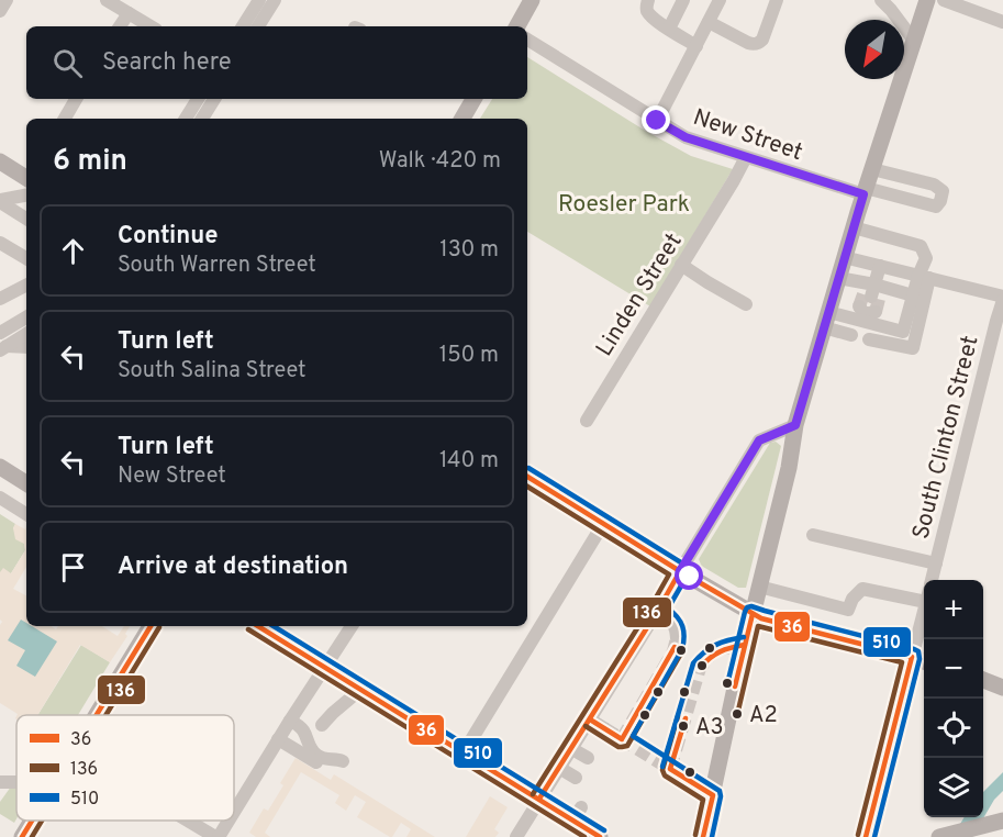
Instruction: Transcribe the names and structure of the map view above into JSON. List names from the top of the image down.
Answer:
{
  "streets": {
    "street": ["New Street", "Linden Street", "South Clinton Street"]
  },
  "crossings": [
    ["New Street", "Linden Street"]
  ],
  "parks": ["Roesler Park"],
  "places": ["A2", "A3"],
  "lines": ["transit line 510", "transit line 36", "transit line 136"],
  "legend": ["36", "136", "510"],
  "north": "bottom left",
  "page": {
    "search": "Search here",
    "heading": ["6 min", "Walk · 420 m"],
    "list": [
      ["Continue", "South Warren Street", "130 m"],
      ["Turn left", "South Salina Street", "150 m"],
      ["Turn left", "New Street", "140 m"],
      "Arrive at destination"
    ],
    "map_buttons": ["+", "−"]
  }
}
